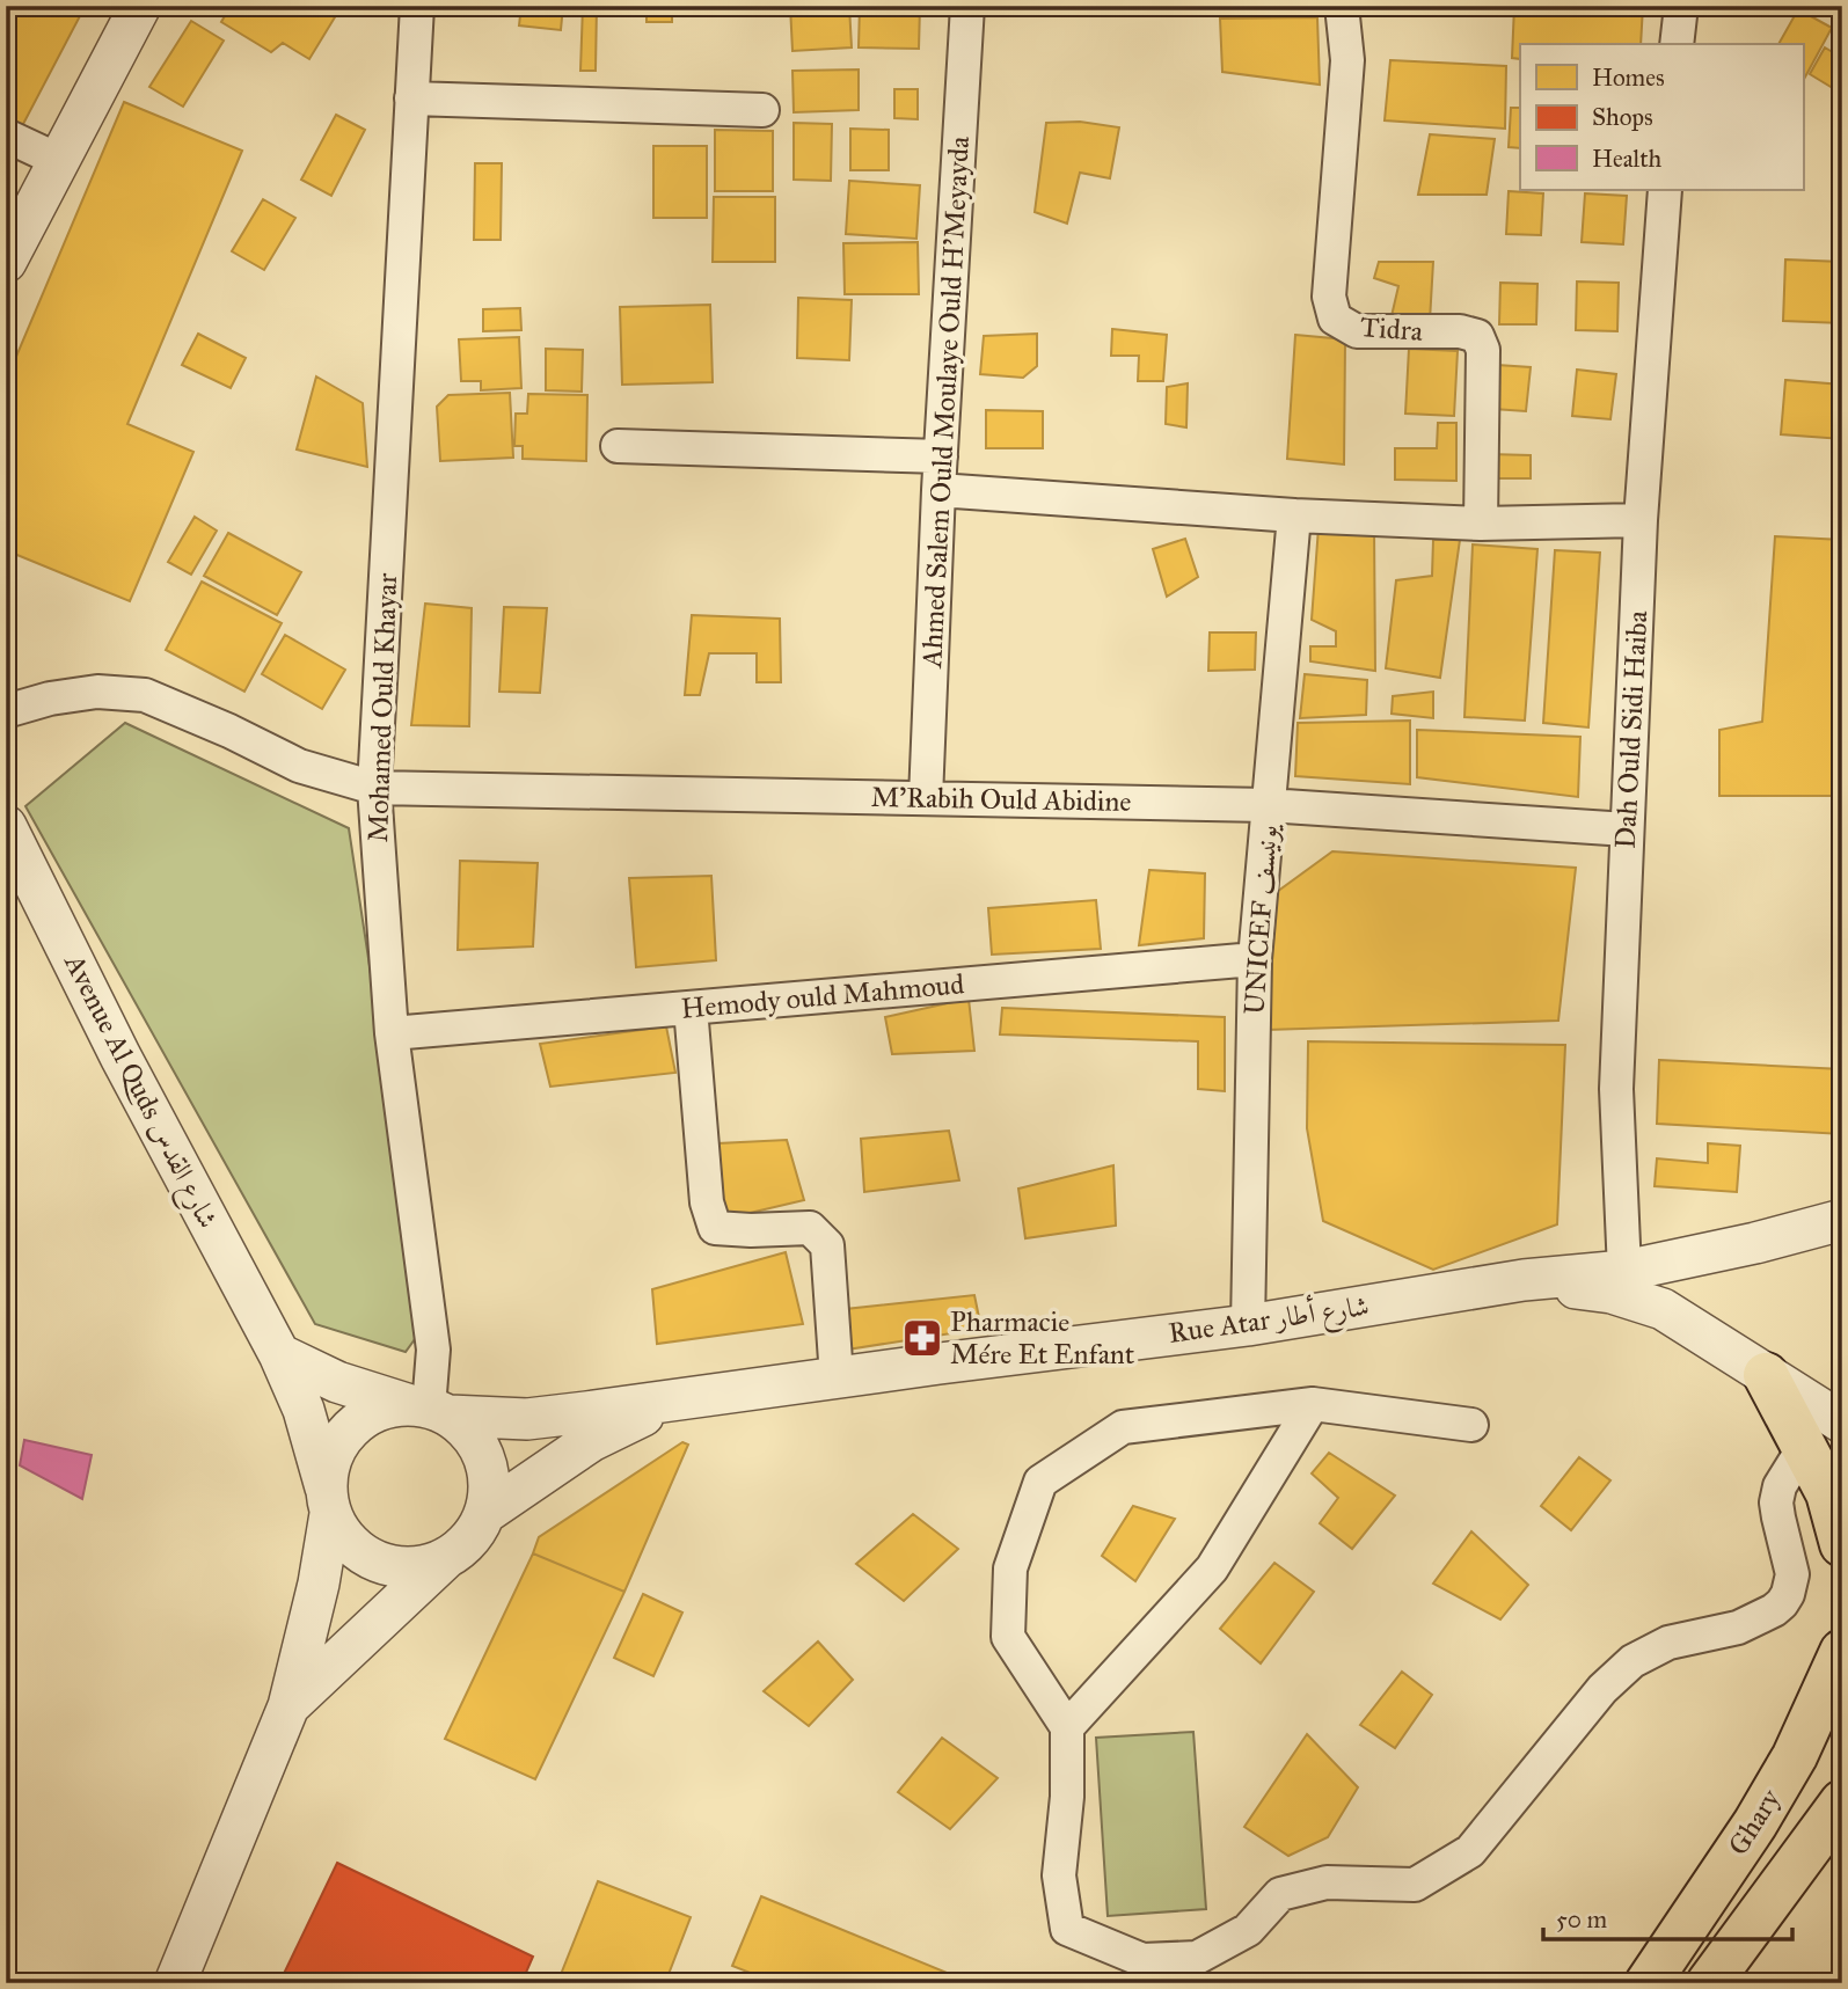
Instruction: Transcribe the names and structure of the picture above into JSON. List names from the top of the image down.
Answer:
{
  "streets": {
    "highway": ["Ghary"],
    "street": [
      "Tidra",
      "Ahmed Salem Ould Moulaye Ould H'Meyayda",
      "Mohamed Ould Khayar",
      "Dah Ould Sidi Haiba",
      "M'Rabih Ould Abidine",
      "UNICEF يونيسف",
      "Hemody ould Mahmoud",
      "Avenue Al Quds شارع القدس",
      "Rue Atar شارع أطار"
    ]
  },
  "crossings": [
    ["Ahmed Salem Ould Moulaye Ould H'Meyayda", "M'Rabih Ould Abidine"],
    ["Mohamed Ould Khayar", "M'Rabih Ould Abidine"],
    ["Mohamed Ould Khayar", "Hemody ould Mahmoud"],
    ["Mohamed Ould Khayar", "Avenue Al Quds شارع القدس"],
    ["Mohamed Ould Khayar", "Rue Atar شارع أطار"],
    ["Dah Ould Sidi Haiba", "M'Rabih Ould Abidine"],
    ["Dah Ould Sidi Haiba", "Rue Atar شارع أطار"],
    ["M'Rabih Ould Abidine", "UNICEF يونيسف"],
    ["UNICEF يونيسف", "Hemody ould Mahmoud"],
    ["UNICEF يونيسف", "Rue Atar شارع أطار"],
    ["Avenue Al Quds شارع القدس", "Rue Atar شارع أطار"]
  ],
  "places": {
    "pharmacy": ["Pharmacie Mére Et Enfant"]
  },
  "legend": ["Homes", "Shops", "Health"],
  "scale_bar": "50 m"
}
